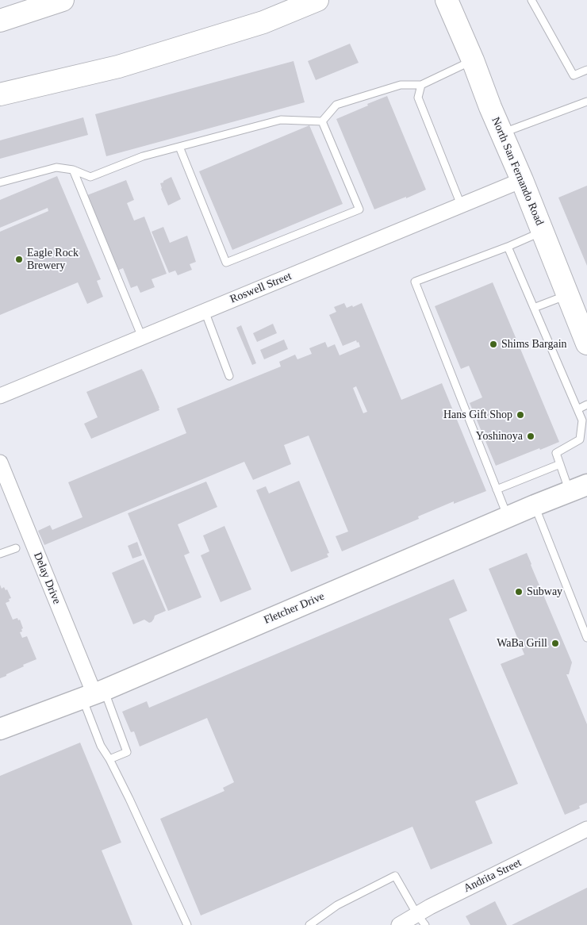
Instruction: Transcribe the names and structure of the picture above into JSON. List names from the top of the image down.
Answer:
{
  "streets": {
    "main road": ["North San Fernando Road", "Fletcher Drive"],
    "street": ["Roswell Street", "Delay Drive", "Andrita Street"]
  },
  "crossings": [
    ["North San Fernando Road", "Roswell Street"],
    ["Delay Drive", "Fletcher Drive"]
  ],
  "places": [
    "Eagle Rock Brewery",
    "Shims Bargain",
    "Hans Gift Shop",
    "Yoshinoya",
    "Subway",
    "WaBa Grill"
  ]
}
